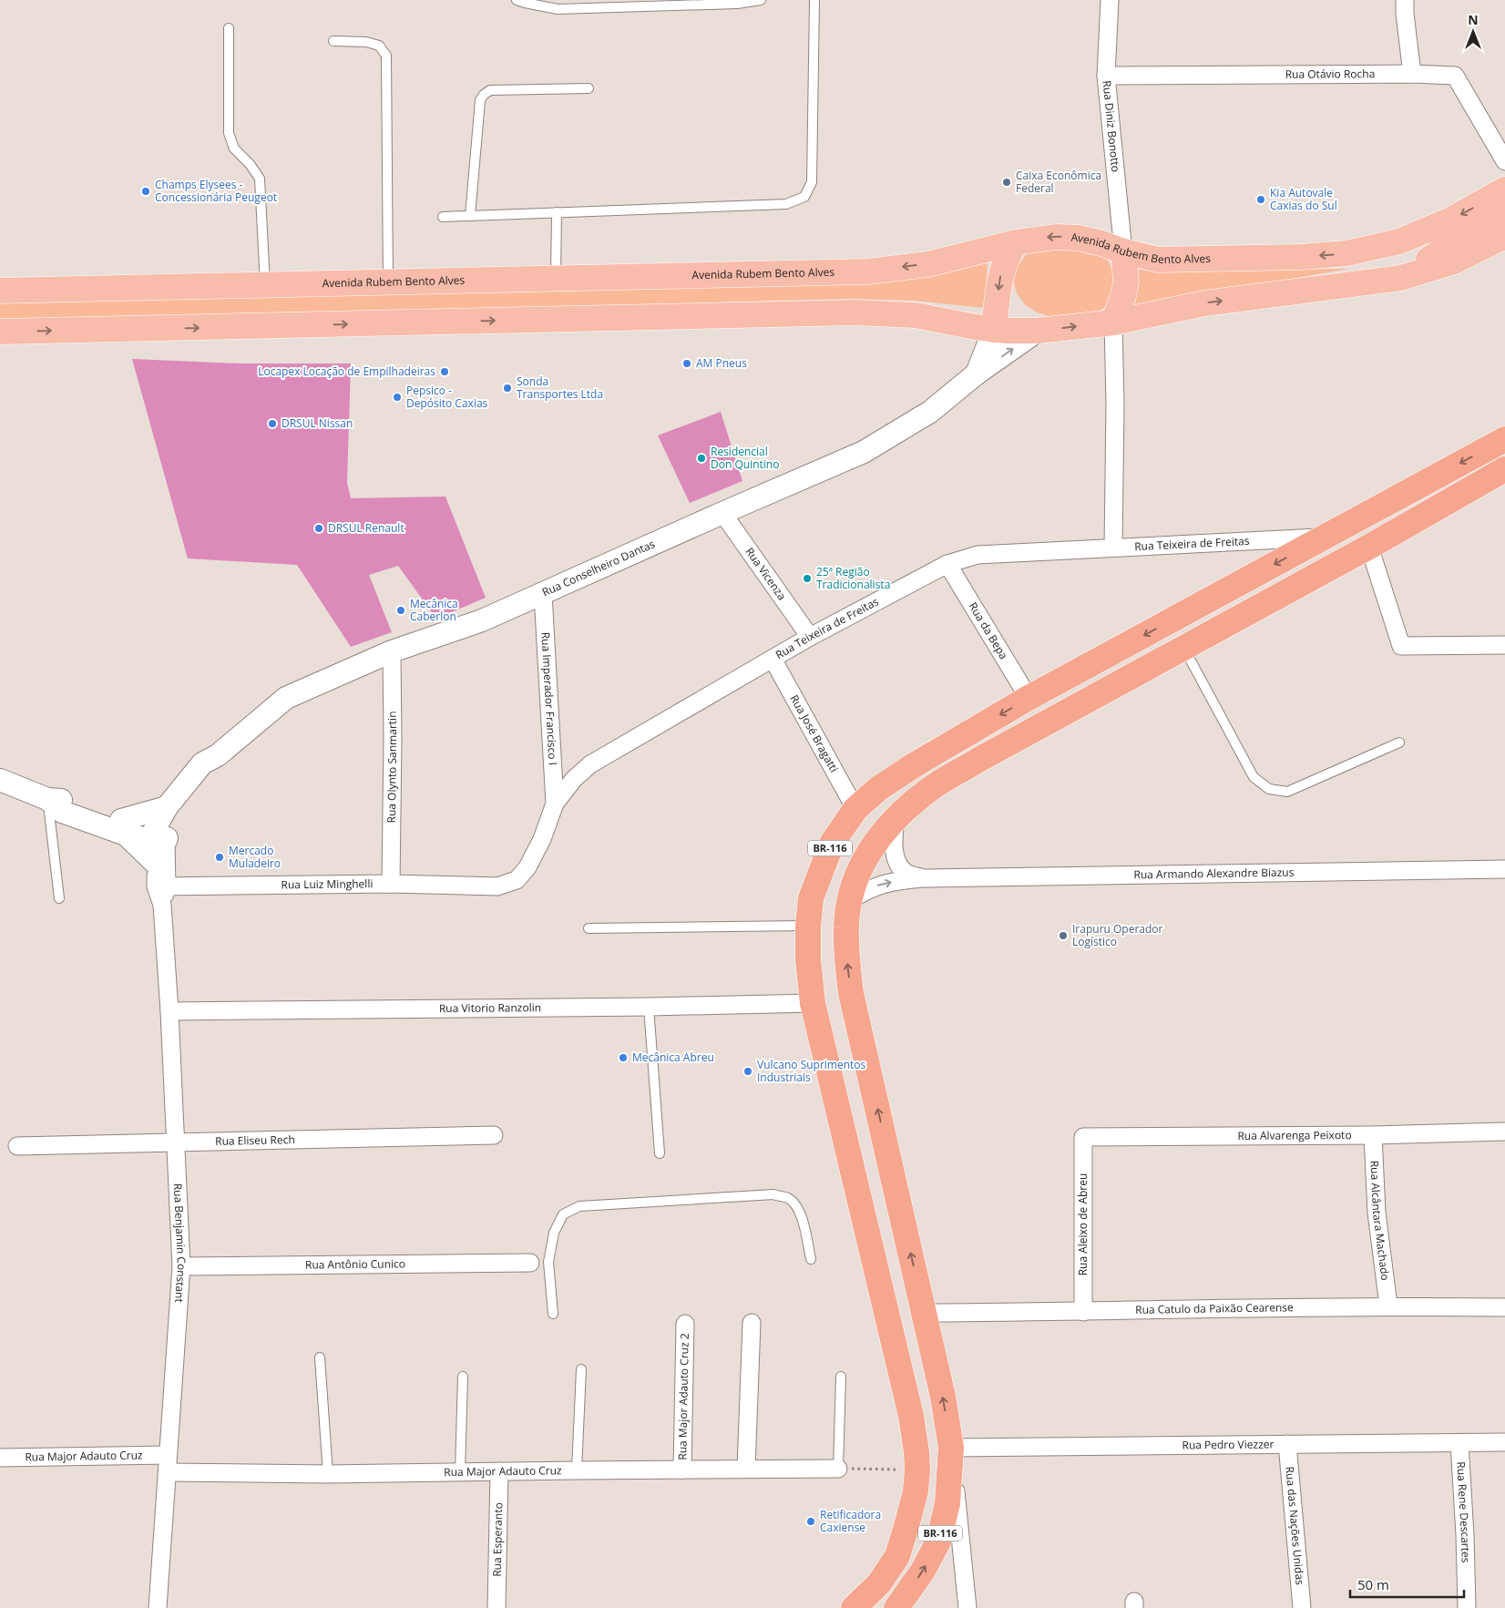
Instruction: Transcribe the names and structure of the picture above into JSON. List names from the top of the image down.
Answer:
{
  "streets": {
    "highway": ["BR-116"],
    "main road": ["Avenida Rubem Bento Alves"],
    "street": [
      "Rua Otávio Rocha",
      "Rua Diniz Bonotto",
      "Rua Teixeira de Freitas",
      "Rua Conselheiro Dantas",
      "Rua Vicenza",
      "Rua da Bepa",
      "Rua Imperador Francisco I",
      "Rua José Bragatti",
      "Rua Olynto Sanmartin",
      "Rua Armando Alexandre Biazus",
      "Rua Luiz Minghelli",
      "Rua Vitorio Ranzolin",
      "Rua Alvarenga Peixoto",
      "Rua Eliseu Rech",
      "Rua Alcântara Machado",
      "Rua Aleixo de Abreu",
      "Rua Benjamin Constant",
      "Rua Antônio Cunico",
      "Rua Catulo da Paixão Cearense",
      "Rua Major Adauto Cruz 2",
      "Rua Pedro Viezzer",
      "Rua Major Adauto Cruz",
      "Rua Rene Descartes",
      "Rua das Nações Unidas",
      "Rua Esperanto"
    ]
  },
  "crossings": [
    ["Rua Otávio Rocha", "Rua Diniz Bonotto"],
    ["Rua Diniz Bonotto", "Avenida Rubem Bento Alves"],
    ["Rua Teixeira de Freitas", "Rua Vicenza"],
    ["Rua Teixeira de Freitas", "Rua da Bepa"],
    ["Rua Teixeira de Freitas", "Rua Imperador Francisco I"],
    ["Rua Teixeira de Freitas", "Rua José Bragatti"],
    ["Rua Teixeira de Freitas", "BR-116"],
    ["Rua Teixeira de Freitas", "Rua Luiz Minghelli"],
    ["Rua Conselheiro Dantas", "Rua Vicenza"],
    ["Rua Conselheiro Dantas", "Rua Imperador Francisco I"],
    ["Rua Conselheiro Dantas", "Rua Olynto Sanmartin"],
    ["Rua Conselheiro Dantas", "Rua Benjamin Constant"],
    ["Rua da Bepa", "BR-116"],
    ["Rua José Bragatti", "BR-116"],
    ["Rua Olynto Sanmartin", "Rua Luiz Minghelli"],
    ["BR-116", "Rua Armando Alexandre Biazus"],
    ["BR-116", "Rua Vitorio Ranzolin"],
    ["BR-116", "Rua Catulo da Paixão Cearense"],
    ["BR-116", "Rua Pedro Viezzer"],
    ["Rua Luiz Minghelli", "Rua Benjamin Constant"],
    ["Rua Vitorio Ranzolin", "Rua Benjamin Constant"],
    ["Rua Alvarenga Peixoto", "Rua Alcântara Machado"],
    ["Rua Alvarenga Peixoto", "Rua Aleixo de Abreu"],
    ["Rua Eliseu Rech", "Rua Benjamin Constant"],
    ["Rua Alcântara Machado", "Rua Catulo da Paixão Cearense"],
    ["Rua Aleixo de Abreu", "Rua Catulo da Paixão Cearense"],
    ["Rua Benjamin Constant", "Rua Antônio Cunico"],
    ["Rua Benjamin Constant", "Rua Major Adauto Cruz"],
    ["Rua Major Adauto Cruz 2", "Rua Major Adauto Cruz"],
    ["Rua Pedro Viezzer", "Rua Rene Descartes"],
    ["Rua Pedro Viezzer", "Rua das Nações Unidas"],
    ["Rua Major Adauto Cruz", "Rua Esperanto"]
  ],
  "places": [
    "Caixa Econômica Federal",
    "Champs Elysees - Concessionária Peugeot",
    "Kia Autovale Caxias do Sul",
    "AM Pneus",
    "Locapex Locação de Empilhadeiras",
    "Sonda Transportes Ltda",
    "Pepsico - Depósito Caxias",
    "DRSUL Nissan",
    "Residencial Don Quintino",
    "DRSUL Renault",
    "25ª Região Tradicionalista",
    "Mecânica Caberlon",
    "Mercado Muladeiro",
    "Irapuru Operador Logístico",
    "Mecânica Abreu",
    "Vulcano Suprimentos Industriais",
    "Retificadora Caxiense"
  ],
  "scale_bar": "50 m",
  "north": "top"
}
